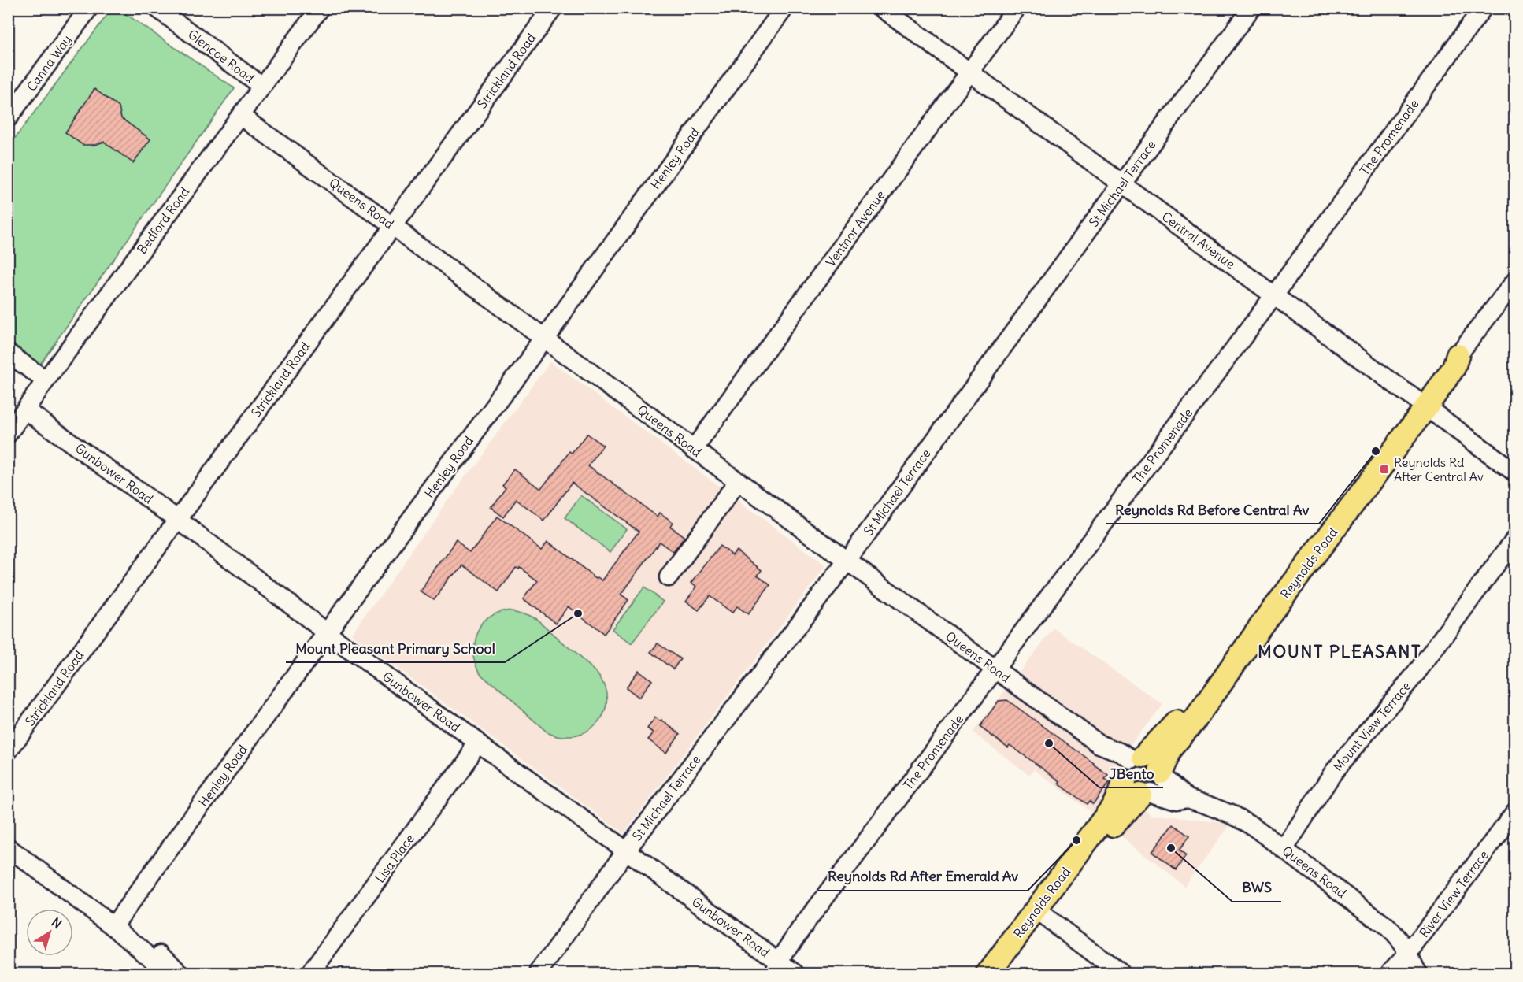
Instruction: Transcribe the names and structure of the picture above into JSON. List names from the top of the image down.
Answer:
{
  "streets": {
    "main road": ["Reynolds Road"],
    "street": [
      "Glencoe Road",
      "Canna Way",
      "Strickland Road",
      "The Promenade",
      "Henley Road",
      "St Michael Terrace",
      "Queens Road",
      "Bedford Road",
      "Ventnor Avenue",
      "Central Avenue",
      "Gunbower Road",
      "Mount View Terrace",
      "Lisa Place",
      "River View Terrace"
    ]
  },
  "crossings": [
    ["Glencoe Road", "Bedford Road"],
    ["Strickland Road", "Queens Road"],
    ["Strickland Road", "Gunbower Road"],
    ["The Promenade", "Queens Road"],
    ["The Promenade", "Central Avenue"],
    ["The Promenade", "Gunbower Road"],
    ["Henley Road", "Queens Road"],
    ["Henley Road", "Gunbower Road"],
    ["St Michael Terrace", "Queens Road"],
    ["St Michael Terrace", "Central Avenue"],
    ["St Michael Terrace", "Gunbower Road"],
    ["Queens Road", "Bedford Road"],
    ["Queens Road", "Ventnor Avenue"],
    ["Queens Road", "Reynolds Road"],
    ["Queens Road", "Mount View Terrace"],
    ["Queens Road", "River View Terrace"],
    ["Bedford Road", "Gunbower Road"],
    ["Ventnor Avenue", "Central Avenue"],
    ["Central Avenue", "Reynolds Road"],
    ["Gunbower Road", "Lisa Place"]
  ],
  "districts": ["MOUNT PLEASANT"],
  "places": {
    "other": [
      "Reynolds Rd Before Central Av",
      "Mount Pleasant Primary School",
      "JBento",
      "Reynolds Rd After Emerald Av",
      "BWS"
    ],
    "transit": ["Reynolds Rd After Central Av"]
  },
  "north": "top right"
}
